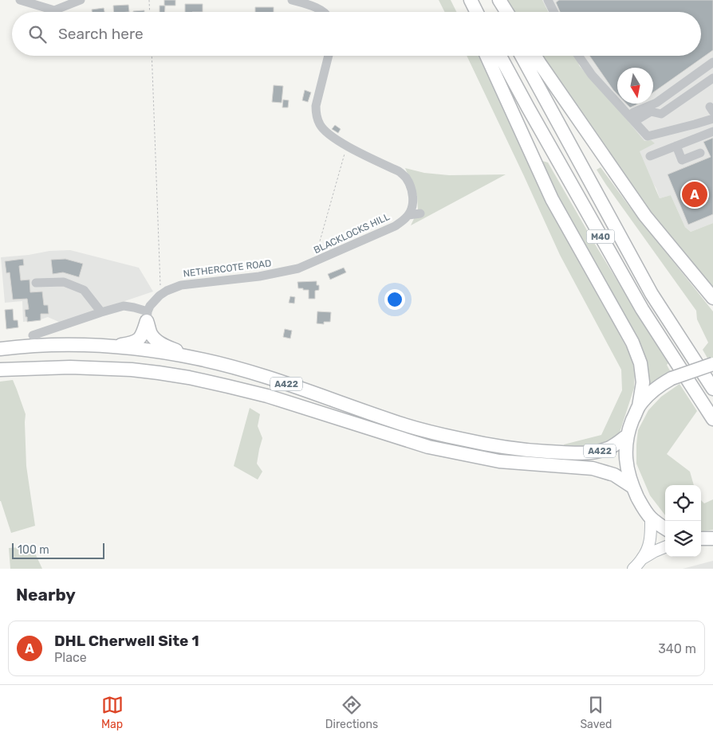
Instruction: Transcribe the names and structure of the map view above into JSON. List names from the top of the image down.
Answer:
{
  "streets": {
    "highway": ["M40", "A422"],
    "street": ["BLACKLOCKS HILL", "NETHERCOTE ROAD"]
  },
  "crossings": [
    ["BLACKLOCKS HILL", "NETHERCOTE ROAD"]
  ],
  "scale_bar": "100 m",
  "north": "bottom",
  "page": {
    "search": "Search here",
    "pins": "A",
    "scale": "100 m",
    "heading": "Nearby",
    "list": [
      {
        "mark": "A",
        "name": "DHL Cherwell Site 1",
        "note": "Place",
        "value": "340 m"
      }
    ],
    "nav": ["Map", "Directions", "Saved"]
  }
}
